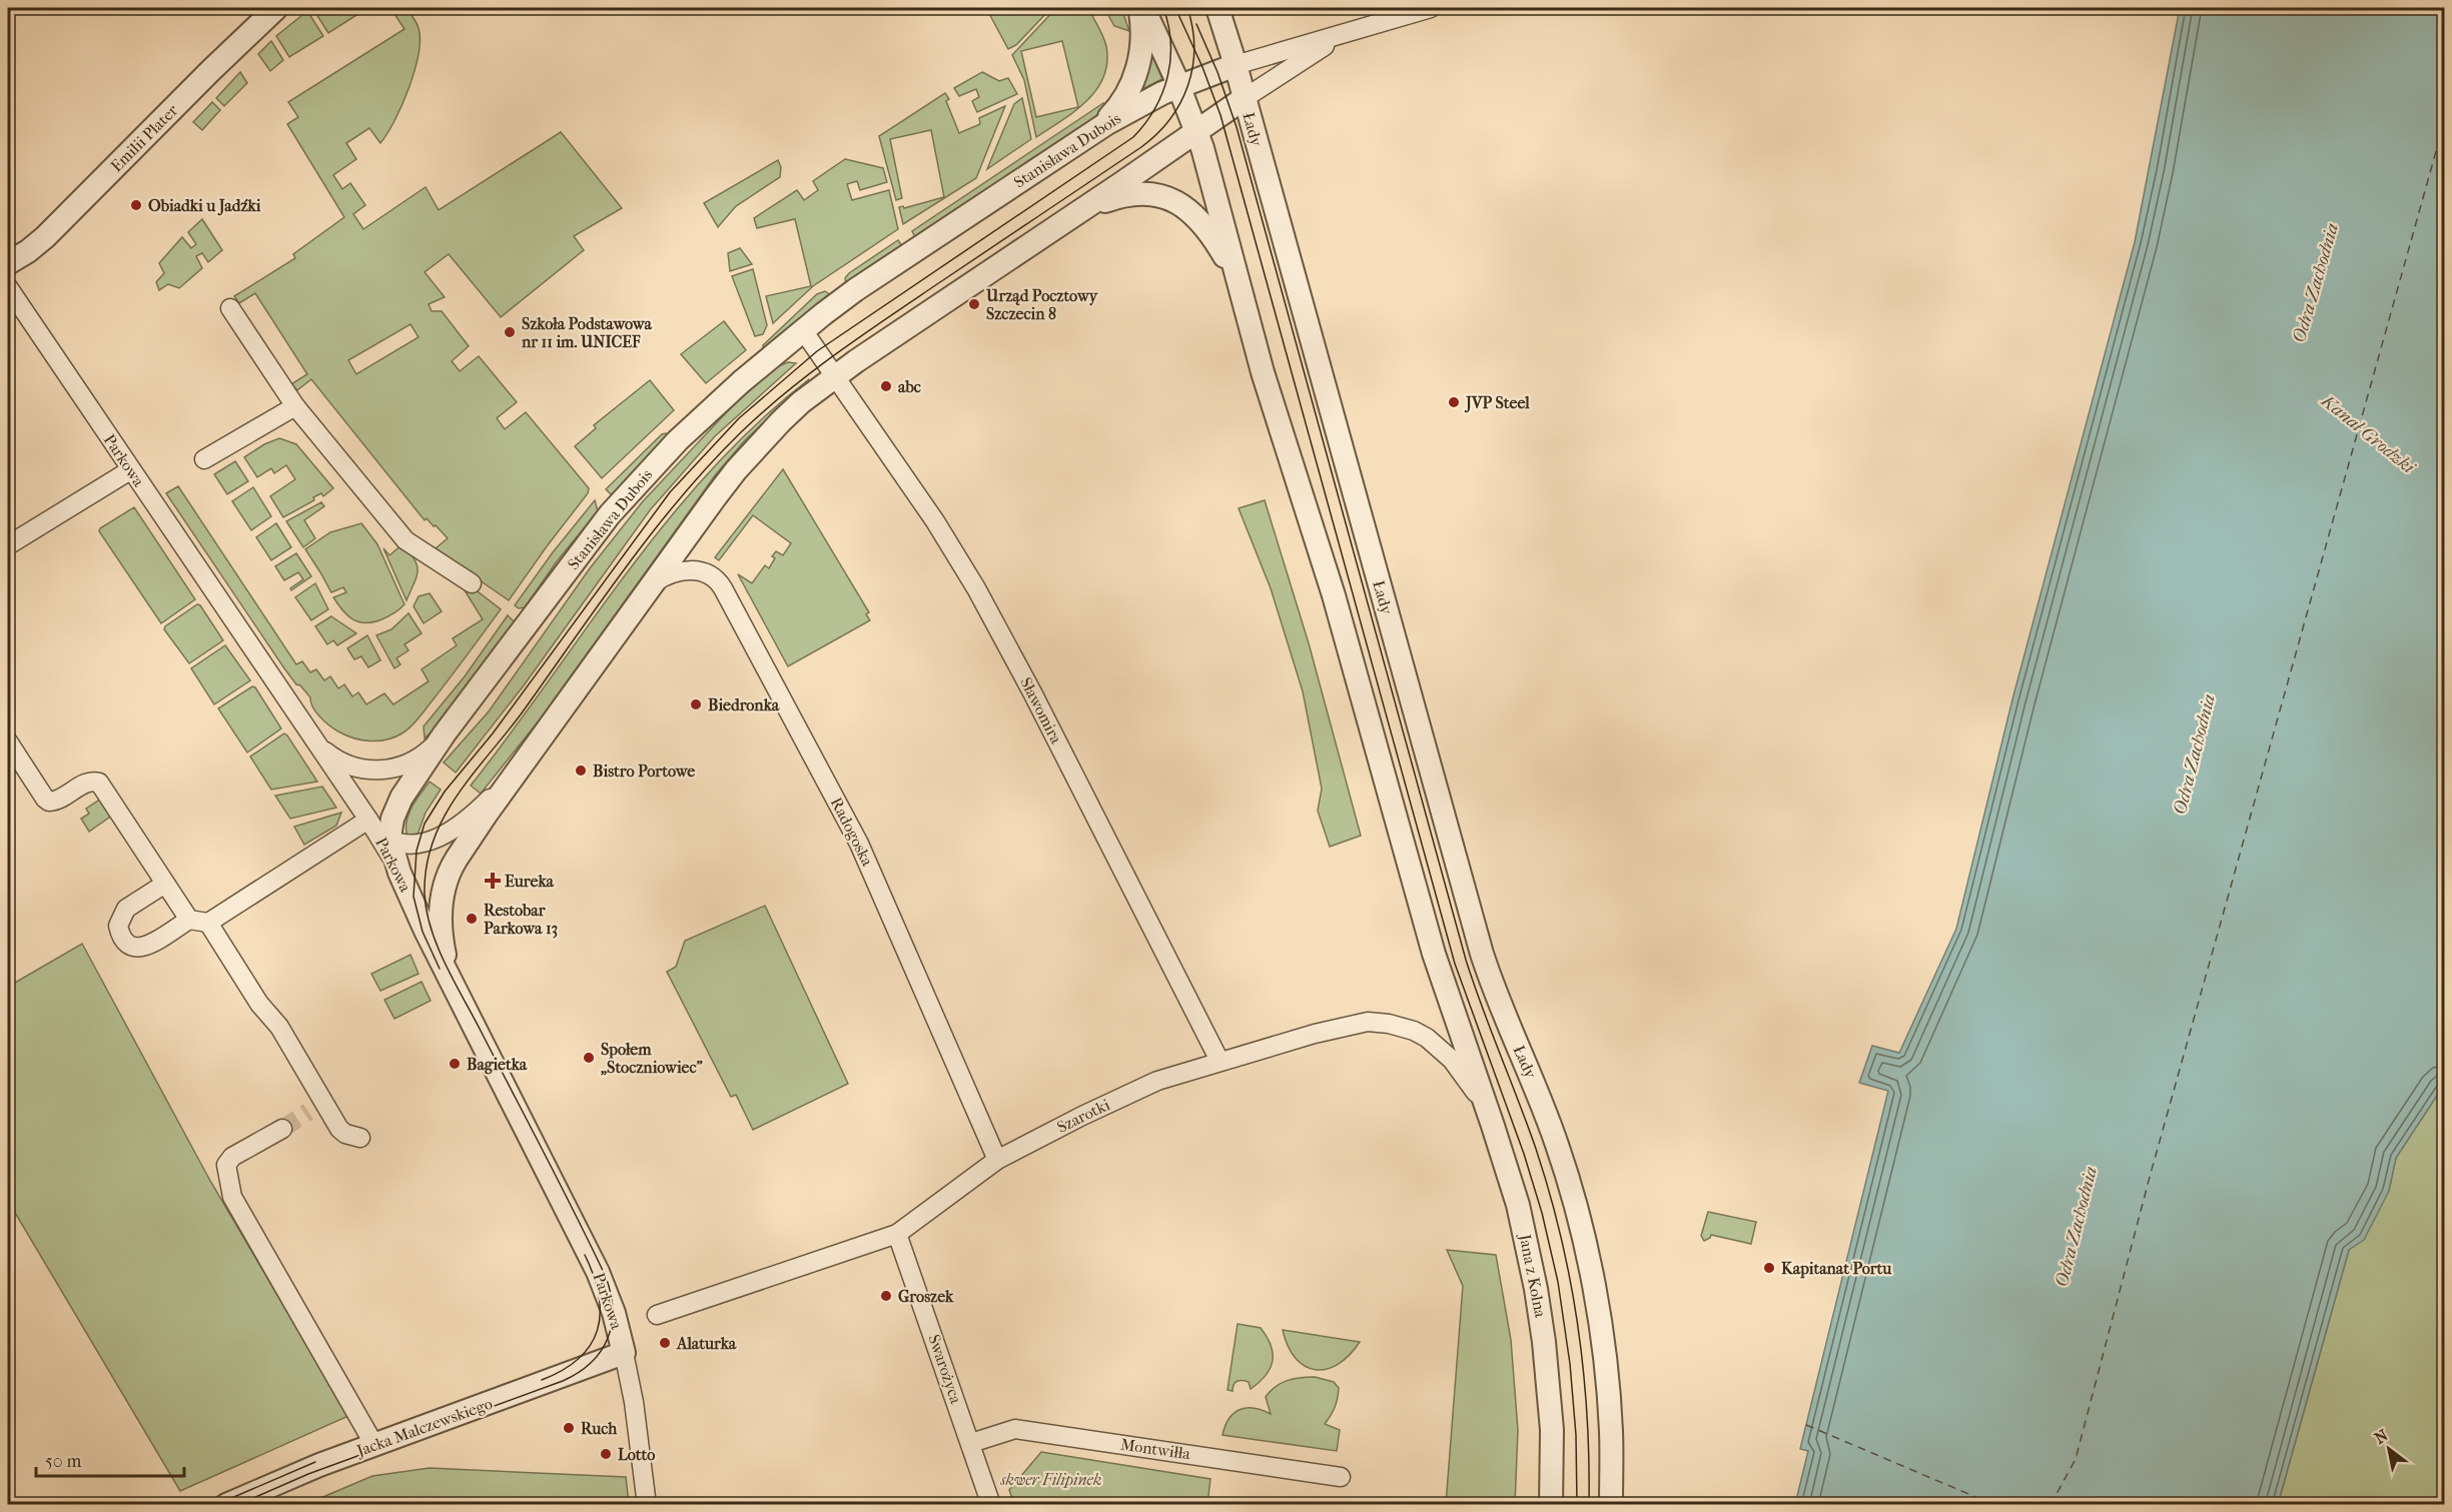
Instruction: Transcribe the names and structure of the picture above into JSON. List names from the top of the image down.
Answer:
{
  "streets": {
    "street": [
      "Łady",
      "Emilii Plater",
      "Stanisława Dubois",
      "Parkowa",
      "Sławomira",
      "Radogoska",
      "Szarotki",
      "Jana z Kolna",
      "Swarożyca",
      "Jacka Malczewskiego",
      "Montwiłła"
    ]
  },
  "crossings": [
    ["Łady", "Stanisława Dubois"],
    ["Stanisława Dubois", "Parkowa"],
    ["Stanisława Dubois", "Sławomira"],
    ["Stanisława Dubois", "Radogoska"],
    ["Parkowa", "Jacka Malczewskiego"],
    ["Sławomira", "Szarotki"],
    ["Radogoska", "Szarotki"],
    ["Szarotki", "Jana z Kolna"],
    ["Szarotki", "Swarożyca"],
    ["Swarożyca", "Montwiłła"]
  ],
  "water": ["Odra Zachodnia", "Kanał Grodzki"],
  "parks": ["skwer Filipinek"],
  "places": {
    "other": [
      "Obiadki u Jadźki",
      "Urząd Pocztowy Szczecin 8",
      "Szkoła Podstawowa nr 11 im. UNICEF",
      "abc",
      "JVP Steel",
      "Biedronka",
      "Bistro Portowe",
      "Restobar Parkowa 13",
      "Społem „Stoczniowiec”",
      "Bagietka",
      "Kapitanat Portu",
      "Groszek",
      "Alaturka",
      "Ruch",
      "Lotto"
    ],
    "health": ["Eureka"]
  },
  "scale_bar": "50 m",
  "north": "top left"
}
